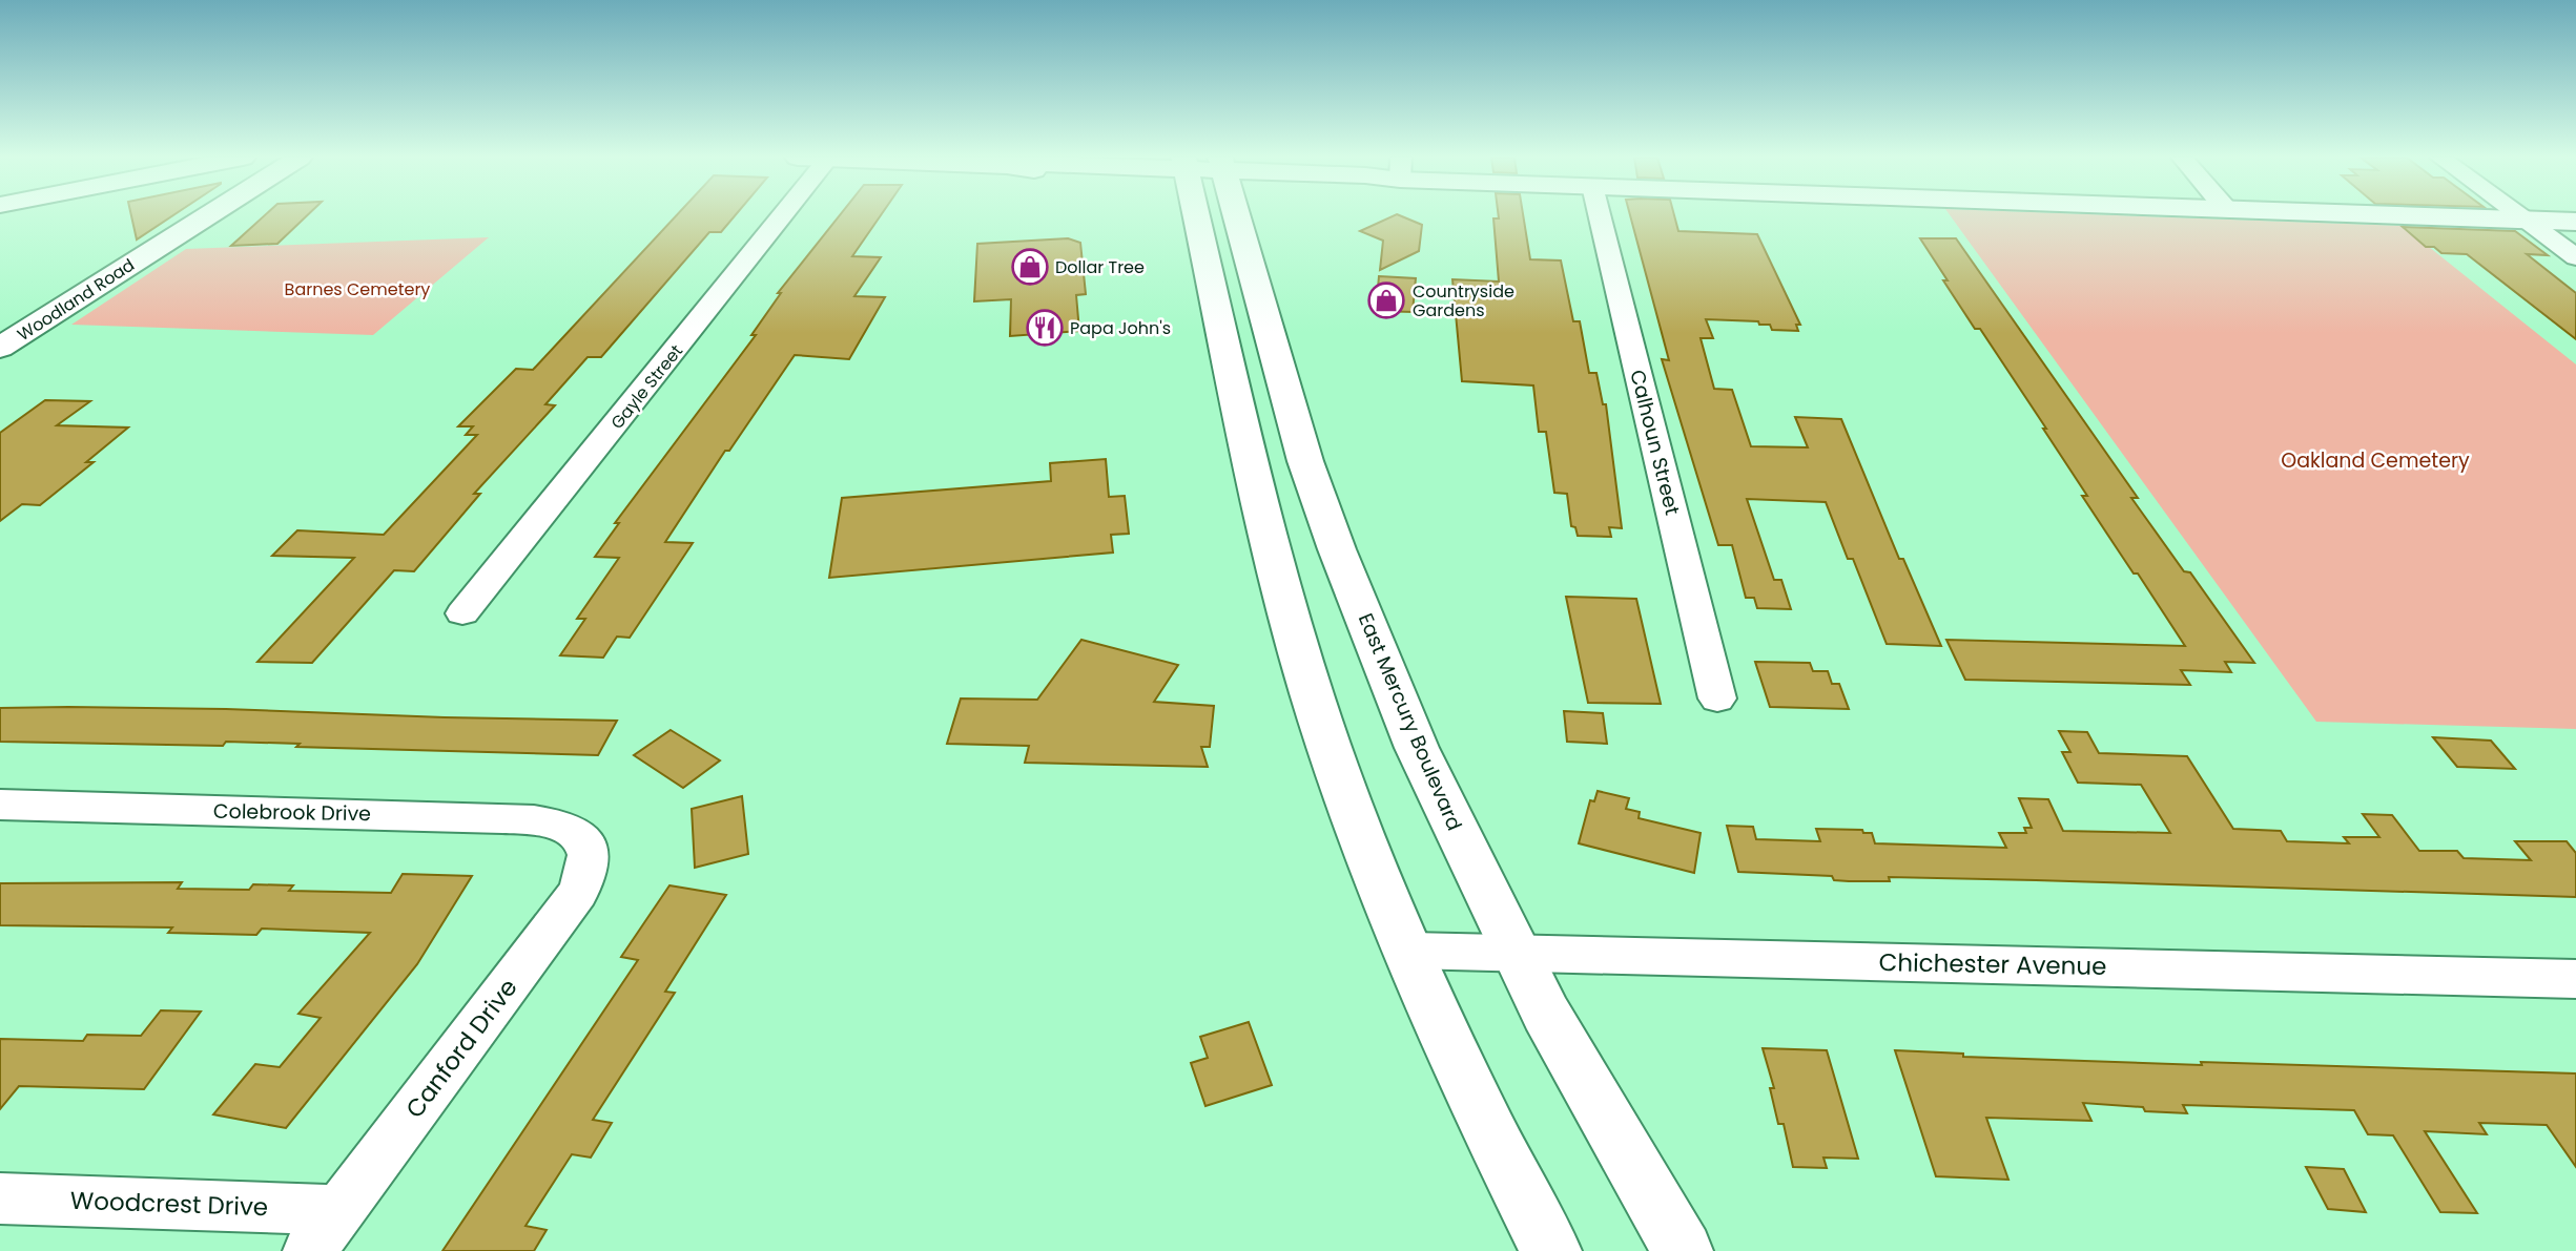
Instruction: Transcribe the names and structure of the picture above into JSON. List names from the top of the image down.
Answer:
{
  "streets": {
    "main road": ["Woodland Road", "East Mercury Boulevard"],
    "street": [
      "Gayle Street",
      "Calhoun Street",
      "Colebrook Drive",
      "Chichester Avenue",
      "Canford Drive",
      "Woodcrest Drive"
    ]
  },
  "crossings": [
    ["East Mercury Boulevard", "Chichester Avenue"],
    ["Colebrook Drive", "Canford Drive"],
    ["Canford Drive", "Woodcrest Drive"]
  ],
  "parks": ["Barnes Cemetery", "Oakland Cemetery"],
  "places": {
    "shop": ["Dollar Tree", "Countryside Gardens"],
    "restaurant": ["Papa John's"]
  }
}
